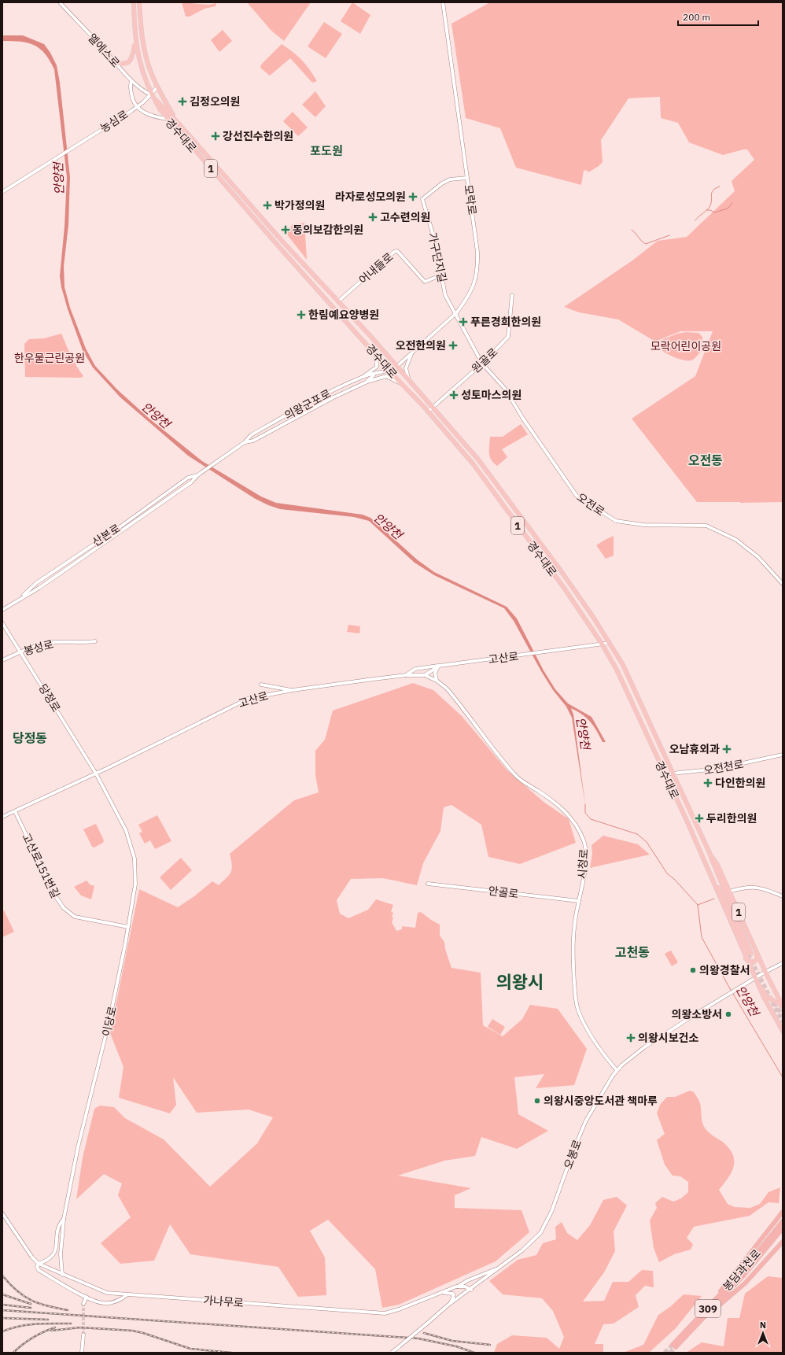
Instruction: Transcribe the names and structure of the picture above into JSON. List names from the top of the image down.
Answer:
{
  "streets": {
    "highway": ["봉담과천로", "309"],
    "main road": ["경수대로", "1"],
    "street": [
      "엘에스로",
      "농심로",
      "모락로",
      "가구단지길",
      "어내들로",
      "원골로",
      "의왕군포로",
      "오전로",
      "산본로",
      "봉성로",
      "고산로",
      "당정로",
      "오전천로",
      "시청로",
      "고산로151번길",
      "안골로",
      "이당로",
      "오봉로",
      "가나무로"
    ]
  },
  "crossings": [
    ["엘에스로", "농심로"],
    ["엘에스로", "경수대로"],
    ["농심로", "경수대로"],
    ["경수대로", "1"],
    ["경수대로", "모락로"],
    ["경수대로", "어내들로"],
    ["경수대로", "원골로"],
    ["경수대로", "의왕군포로"],
    ["경수대로", "고산로"],
    ["경수대로", "오전천로"],
    ["경수대로", "오봉로"],
    ["모락로", "가구단지길"],
    ["모락로", "의왕군포로"],
    ["모락로", "오전로"],
    ["가구단지길", "어내들로"],
    ["가구단지길", "오전로"],
    ["원골로", "오전로"],
    ["의왕군포로", "산본로"],
    ["봉성로", "당정로"],
    ["고산로", "당정로"],
    ["고산로", "시청로"],
    ["고산로", "고산로151번길"],
    ["고산로", "이당로"],
    ["당정로", "이당로"],
    ["시청로", "안골로"],
    ["시청로", "오봉로"],
    ["고산로151번길", "이당로"],
    ["이당로", "가나무로"],
    ["오봉로", "가나무로"]
  ],
  "districts": [
    "포도원",
    "오전동",
    "당정동",
    "고천동",
    "의왕시"
  ],
  "water": ["안양천"],
  "parks": ["모락어린이공원", "한우물근린공원"],
  "places": {
    "health": [
      "김정오의원",
      "강선진수한의원",
      "라자로성모의원",
      "박가정의원",
      "고수련의원",
      "동의보감한의원",
      "한림예요양병원",
      "푸른경희한의원",
      "오전한의원",
      "성토마스의원",
      "오남휴외과",
      "다인한의원",
      "두리한의원",
      "의왕시보건소"
    ],
    "other": ["의왕경찰서", "의왕소방서", "의왕시중앙도서관 책마루"]
  },
  "scale_bar": "200 m",
  "north": "top"
}
